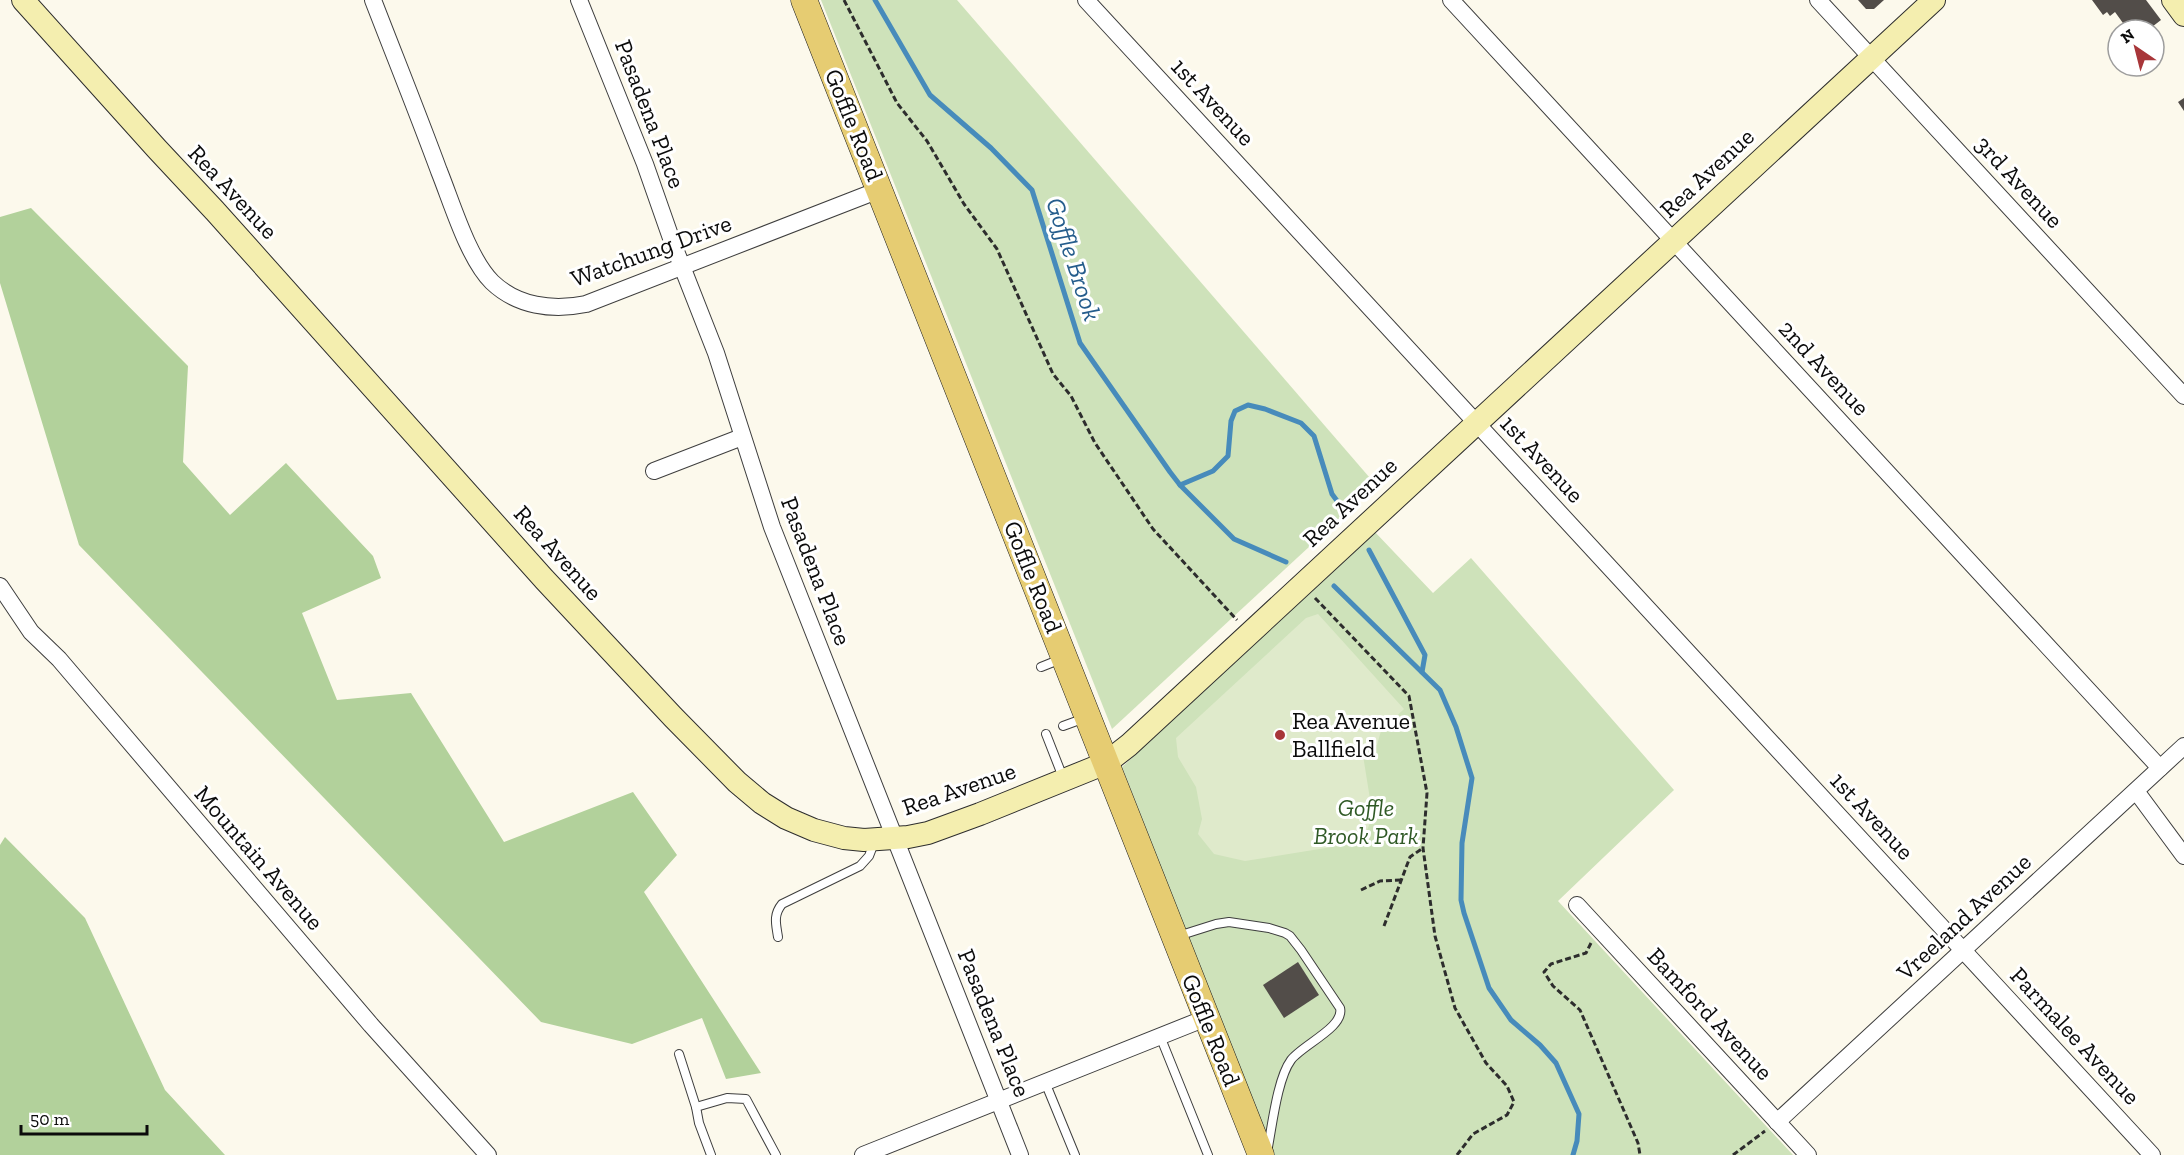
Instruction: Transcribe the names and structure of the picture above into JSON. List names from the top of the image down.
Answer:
{
  "streets": {
    "main road": ["Goffle Road"],
    "street": [
      "1st Avenue",
      "Pasadena Place",
      "Rea Avenue",
      "3rd Avenue",
      "Watchung Drive",
      "2nd Avenue",
      "Mountain Avenue",
      "Vreeland Avenue",
      "Bamford Avenue",
      "Parmalee Avenue"
    ]
  },
  "crossings": [
    ["1st Avenue", "Rea Avenue"],
    ["1st Avenue", "Vreeland Avenue"],
    ["1st Avenue", "Parmalee Avenue"],
    ["Pasadena Place", "Rea Avenue"],
    ["Pasadena Place", "Watchung Drive"],
    ["Goffle Road", "Rea Avenue"],
    ["Goffle Road", "Watchung Drive"],
    ["Rea Avenue", "3rd Avenue"],
    ["Rea Avenue", "2nd Avenue"],
    ["2nd Avenue", "Vreeland Avenue"],
    ["Vreeland Avenue", "Bamford Avenue"],
    ["Vreeland Avenue", "Parmalee Avenue"]
  ],
  "water": ["Goffle Brook"],
  "parks": ["Goffle Brook Park"],
  "places": ["Rea Avenue Ballfield"],
  "scale_bar": "50 m",
  "north": "top left"
}
